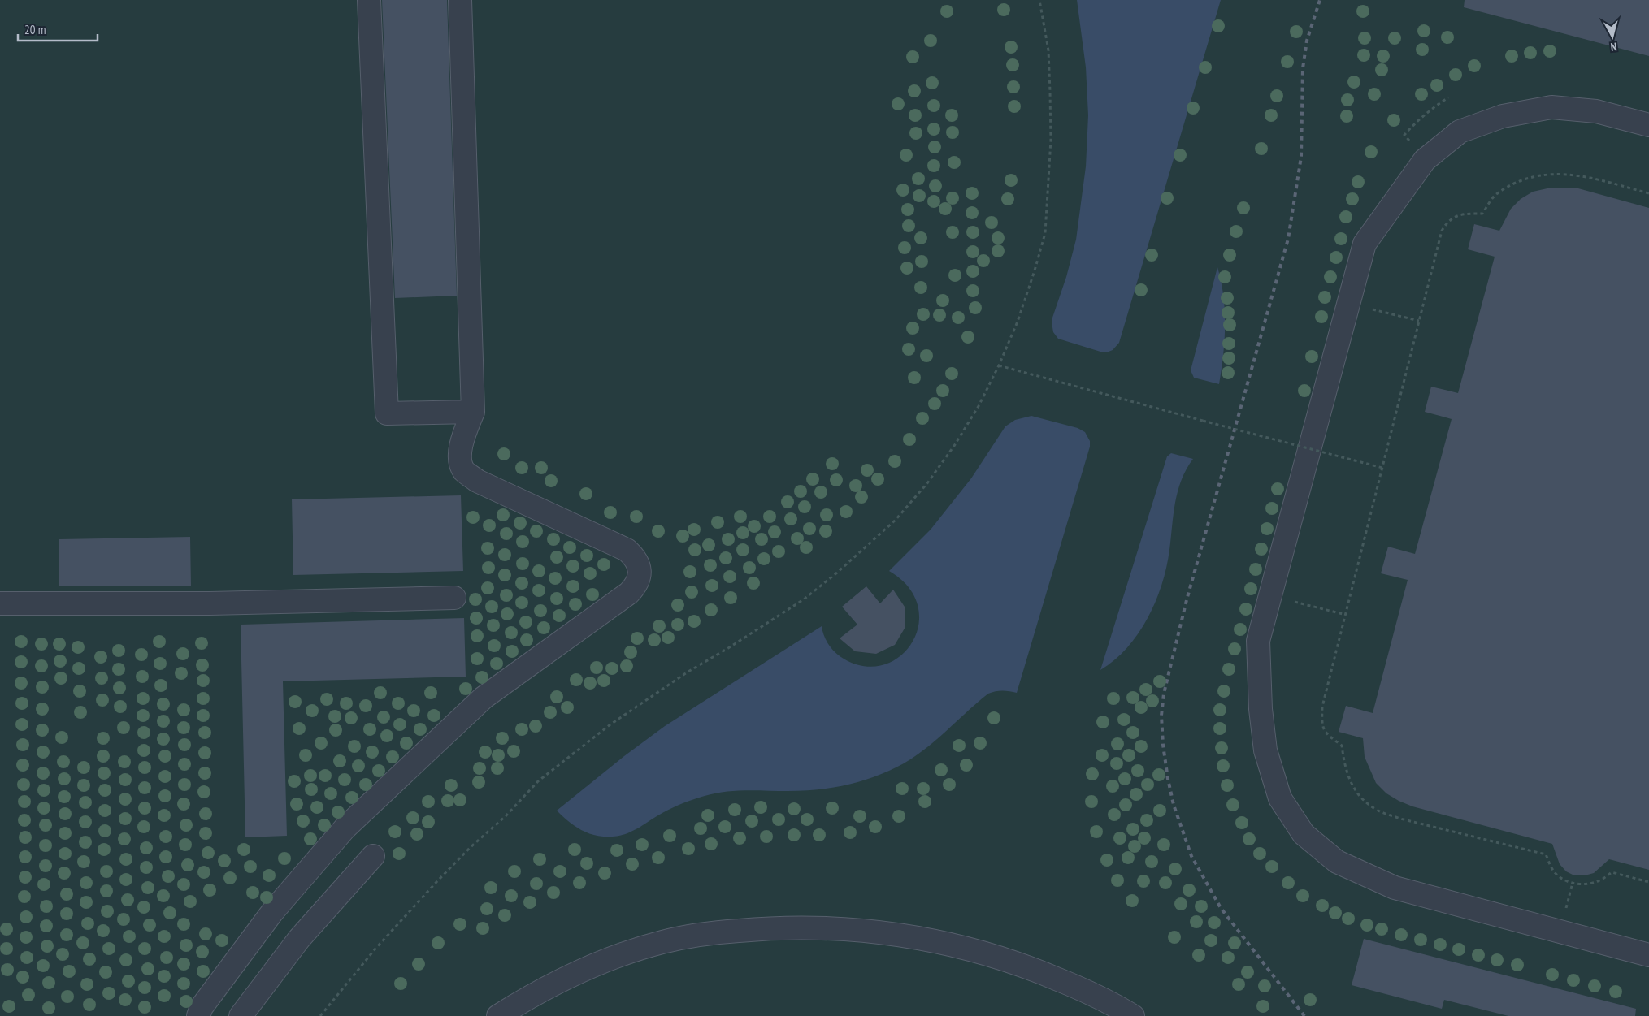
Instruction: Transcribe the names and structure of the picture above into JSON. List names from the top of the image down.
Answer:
{
  "scale_bar": "20 m",
  "north": "bottom"
}
